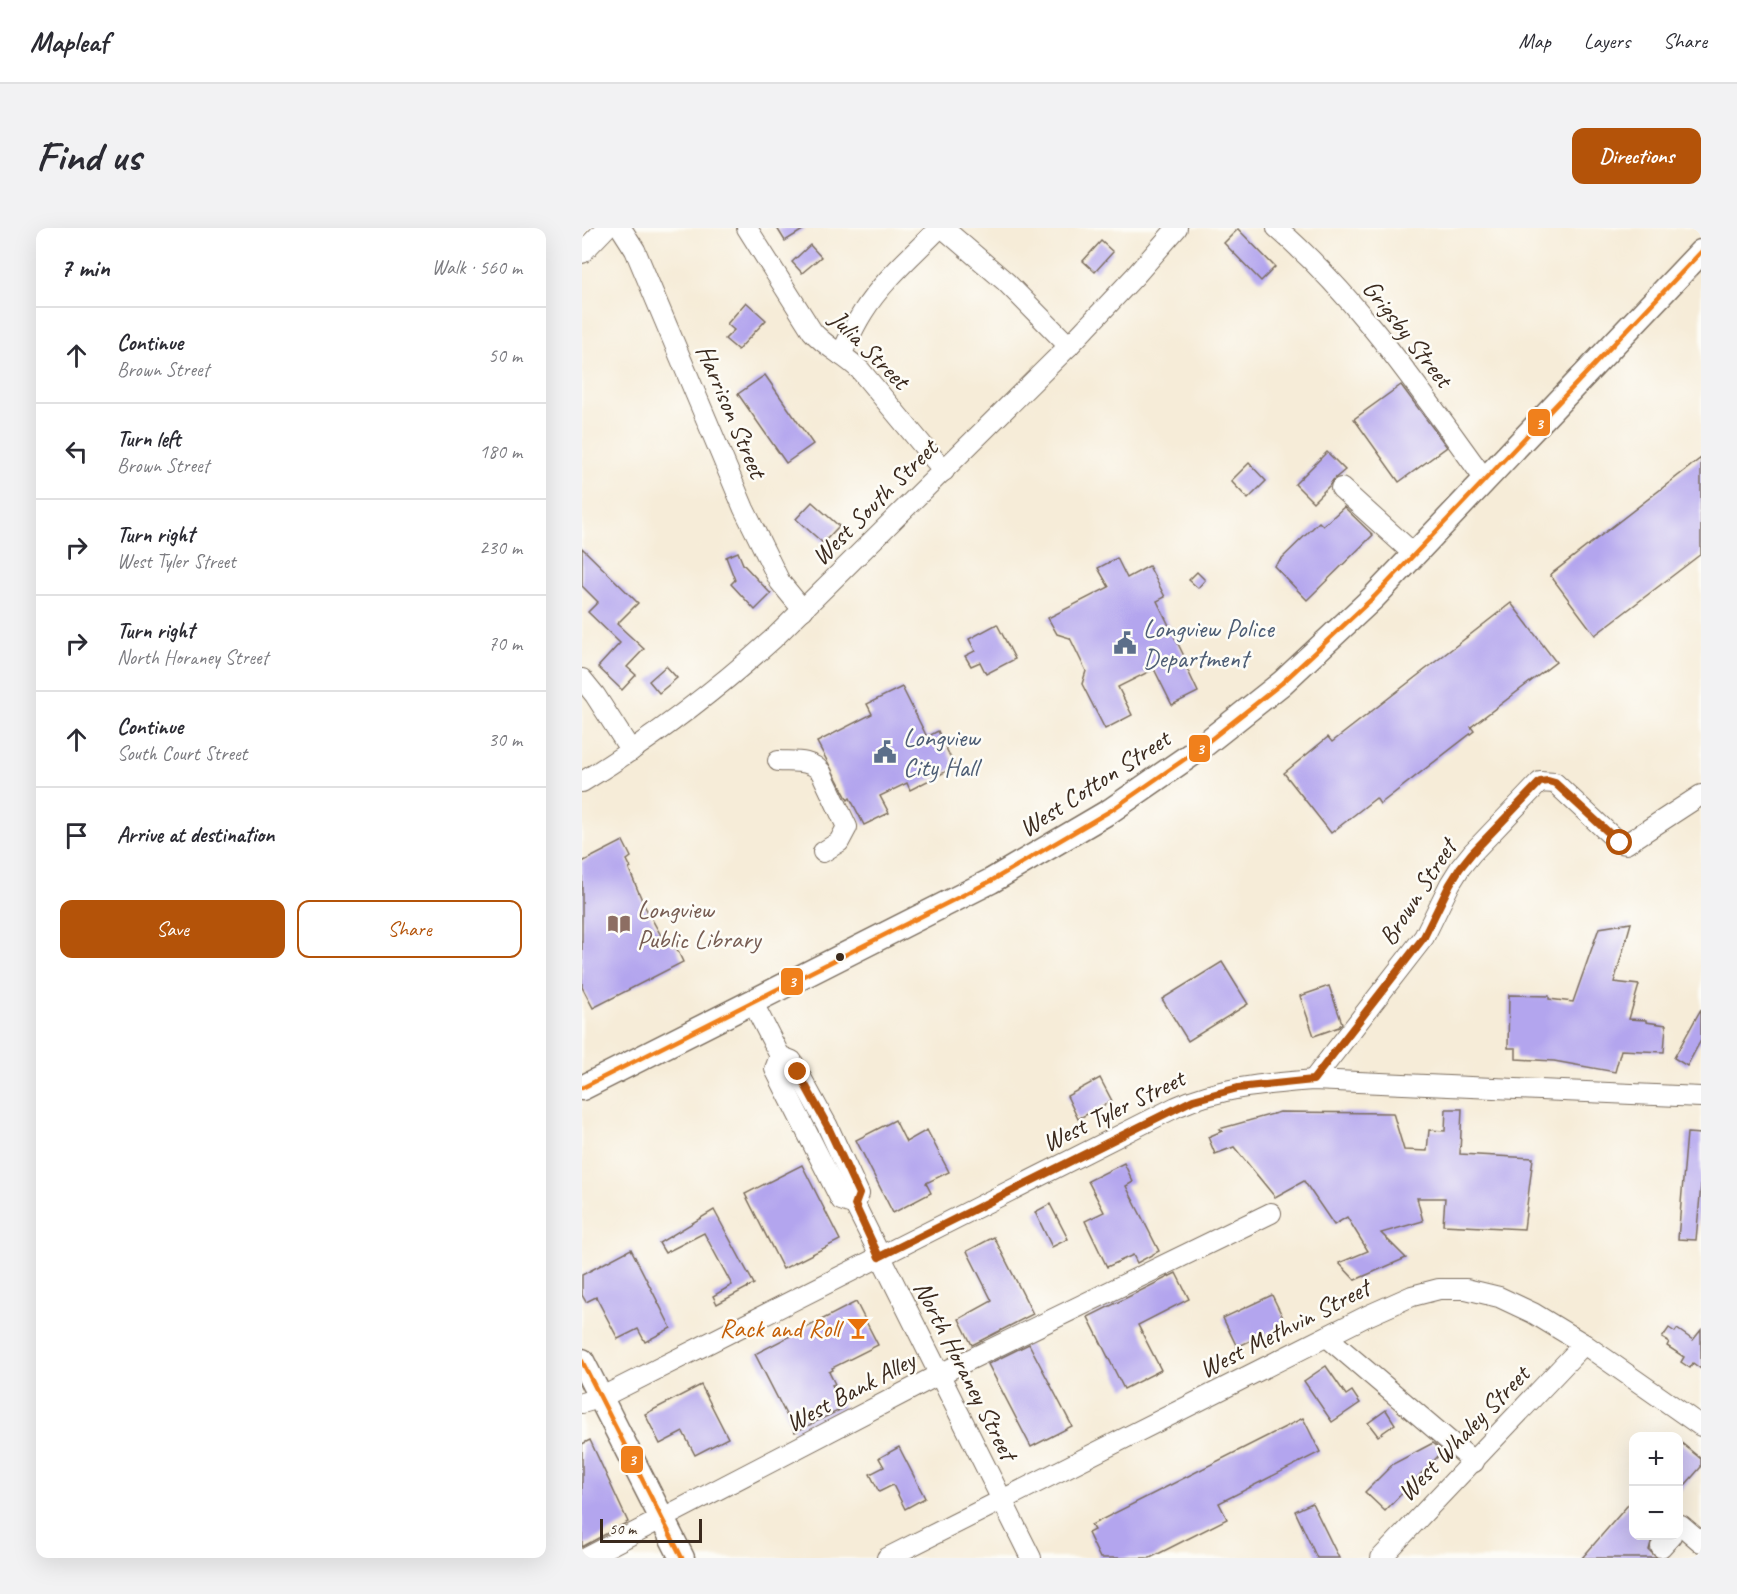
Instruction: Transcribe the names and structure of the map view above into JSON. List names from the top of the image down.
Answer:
{
  "streets": {
    "main road": ["West Cotton Street"],
    "street": [
      "Grigsby Street",
      "Julia Street",
      "Harrison Street",
      "West South Street",
      "Brown Street",
      "West Tyler Street",
      "West Methvin Street",
      "North Horaney Street",
      "West Bank Alley",
      "West Whaley Street"
    ]
  },
  "crossings": [
    ["Grigsby Street", "West Cotton Street"],
    ["Julia Street", "West South Street"],
    ["Harrison Street", "West South Street"],
    ["Brown Street", "West Tyler Street"],
    ["West Tyler Street", "North Horaney Street"],
    ["West Methvin Street", "North Horaney Street"],
    ["West Methvin Street", "West Whaley Street"],
    ["North Horaney Street", "West Bank Alley"]
  ],
  "places": {
    "public building": ["Longview Police Department", "Longview City Hall"],
    "library": ["Longview Public Library"],
    "bar": ["Rack and Roll"]
  },
  "lines": ["transit line 3"],
  "scale_bar": "50 m",
  "page": {
    "header": "Mapleaf",
    "nav": ["Map", "Layers", "Share"],
    "buttons": [
      "Directions",
      ["Save", "Share"]
    ],
    "title": "Find us",
    "heading": ["7 min", "Walk · 560 m"],
    "list": [
      ["Continue", "Brown Street", "50 m"],
      ["Turn left", "Brown Street", "180 m"],
      ["Turn right", "West Tyler Street", "230 m"],
      ["Turn right", "North Horaney Street", "70 m"],
      ["Continue", "South Court Street", "30 m"],
      "Arrive at destination"
    ],
    "map_buttons": ["+", "−"],
    "scale": "50 m"
  }
}
